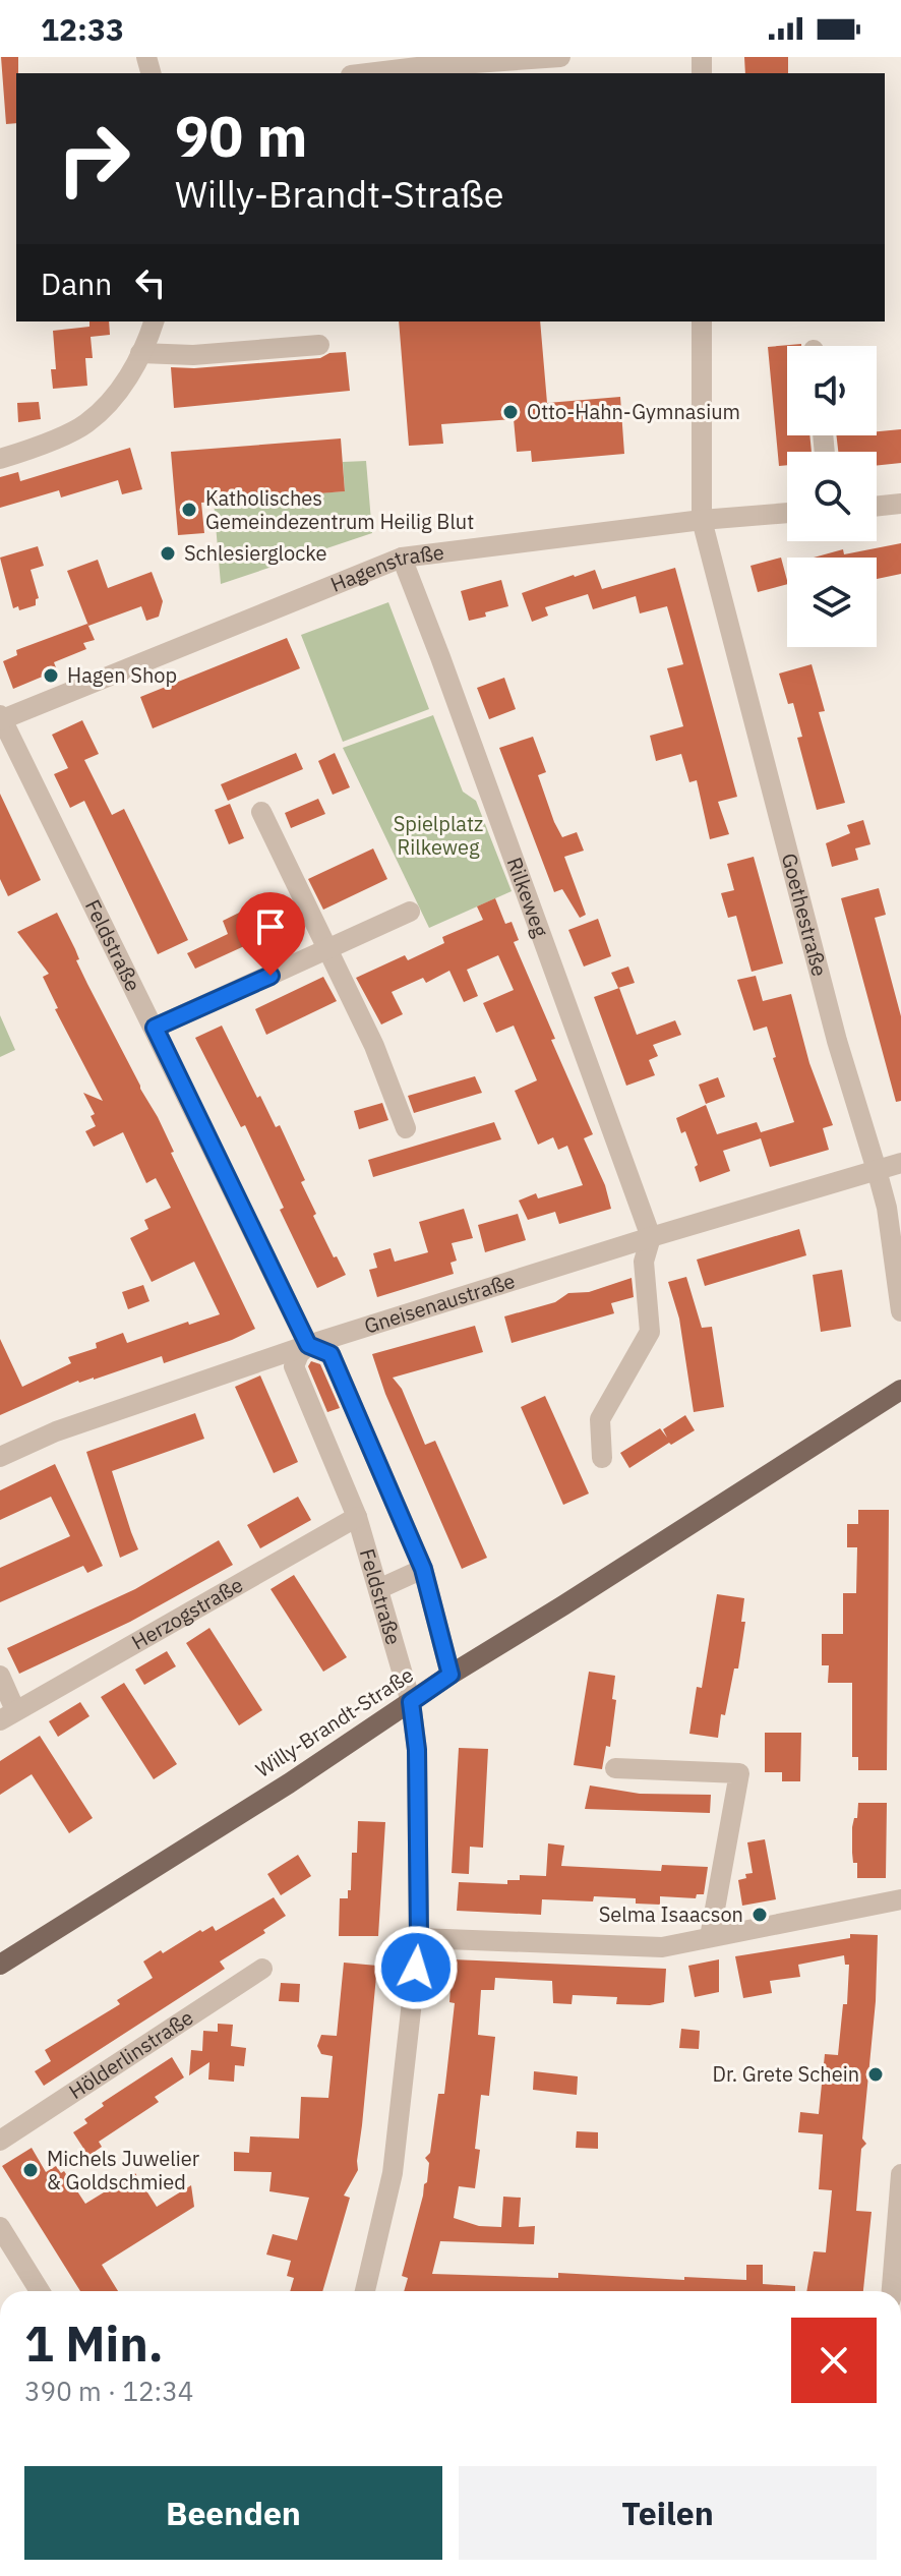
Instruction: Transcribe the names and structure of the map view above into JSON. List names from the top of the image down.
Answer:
{
  "streets": {
    "main road": ["Willy-Brandt-Straße"],
    "street": [
      "Hagenstraße",
      "Rilkeweg",
      "Goethestraße",
      "Feldstraße",
      "Gneisenaustraße",
      "Herzogstraße",
      "Hölderlinstraße"
    ]
  },
  "crossings": [
    ["Hagenstraße", "Rilkeweg"],
    ["Hagenstraße", "Goethestraße"],
    ["Hagenstraße", "Feldstraße"],
    ["Rilkeweg", "Gneisenaustraße"],
    ["Goethestraße", "Gneisenaustraße"],
    ["Feldstraße", "Gneisenaustraße"],
    ["Feldstraße", "Herzogstraße"],
    ["Feldstraße", "Willy-Brandt-Straße"]
  ],
  "parks": ["Spielplatz Rilkeweg"],
  "places": [
    "Otto-Hahn-Gymnasium",
    "Katholisches Gemeindezentrum Heilig Blut",
    "Schlesierglocke",
    "Hagen Shop",
    "Selma Isaacson",
    "Dr. Grete Schein",
    "Michels Juwelier & Goldschmied"
  ],
  "page": {
    "status": "12:33",
    "turn": ["90 m", "Willy-Brandt-Straße"],
    "then": "Dann",
    "heading": ["1 Min.", "390 m · 12:34"],
    "buttons": ["Beenden", "Teilen"]
  }
}
